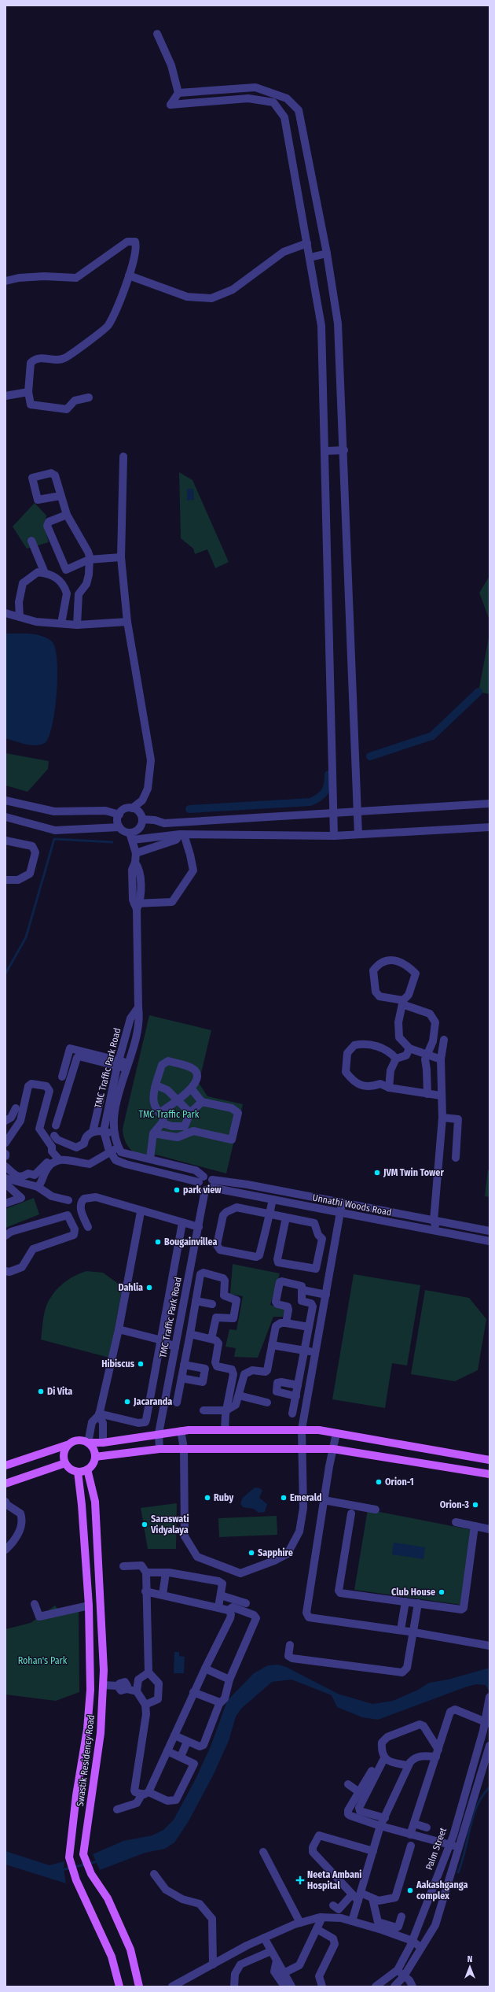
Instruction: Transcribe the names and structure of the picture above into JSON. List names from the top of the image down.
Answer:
{
  "streets": {
    "main road": ["Swastik Residency Road"],
    "street": ["TMC Traffic Park Road", "Unnathi Woods Road", "Palm Street"]
  },
  "crossings": [
    ["TMC Traffic Park Road", "Unnathi Woods Road"]
  ],
  "parks": ["TMC Traffic Park", "Rohan's Park"],
  "places": {
    "other": [
      "JVM Twin Tower",
      "park view",
      "Bougainvillea",
      "Dahlia",
      "Hibiscus",
      "Di Vita",
      "Jacaranda",
      "Orion-1",
      "Ruby",
      "Emerald",
      "Orion-3",
      "Saraswati Vidyalaya",
      "Sapphire",
      "Club House",
      "Aakashganga complex"
    ],
    "health": ["Neeta Ambani Hospital"]
  },
  "north": "top"
}
